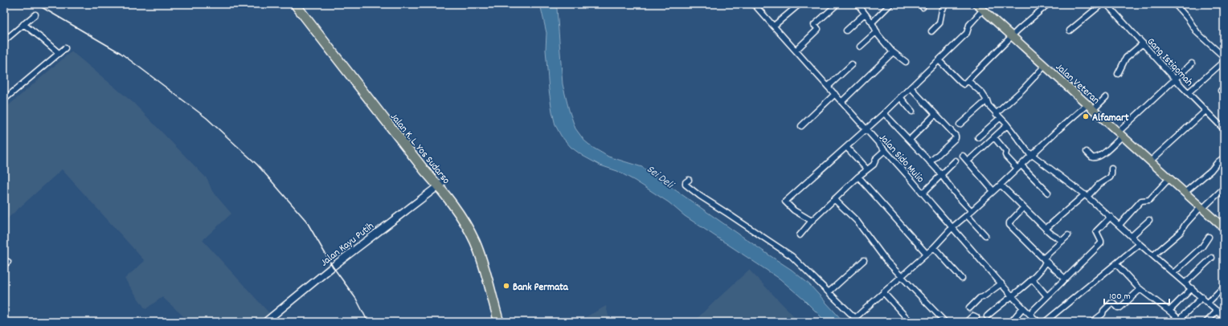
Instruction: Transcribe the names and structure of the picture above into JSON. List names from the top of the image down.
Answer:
{
  "streets": {
    "highway": ["Jalan K. L. Yos Sudarso"],
    "main road": ["Jalan Veteran"],
    "street": ["Gang Istiqomah", "Jalan Sido Mulio", "Jalan Kayu Putih"]
  },
  "crossings": [
    ["Jalan K. L. Yos Sudarso", "Jalan Kayu Putih"]
  ],
  "water": ["Sei Deli"],
  "places": ["Alfamart", "Bank Permata"],
  "scale_bar": "100 m"
}
